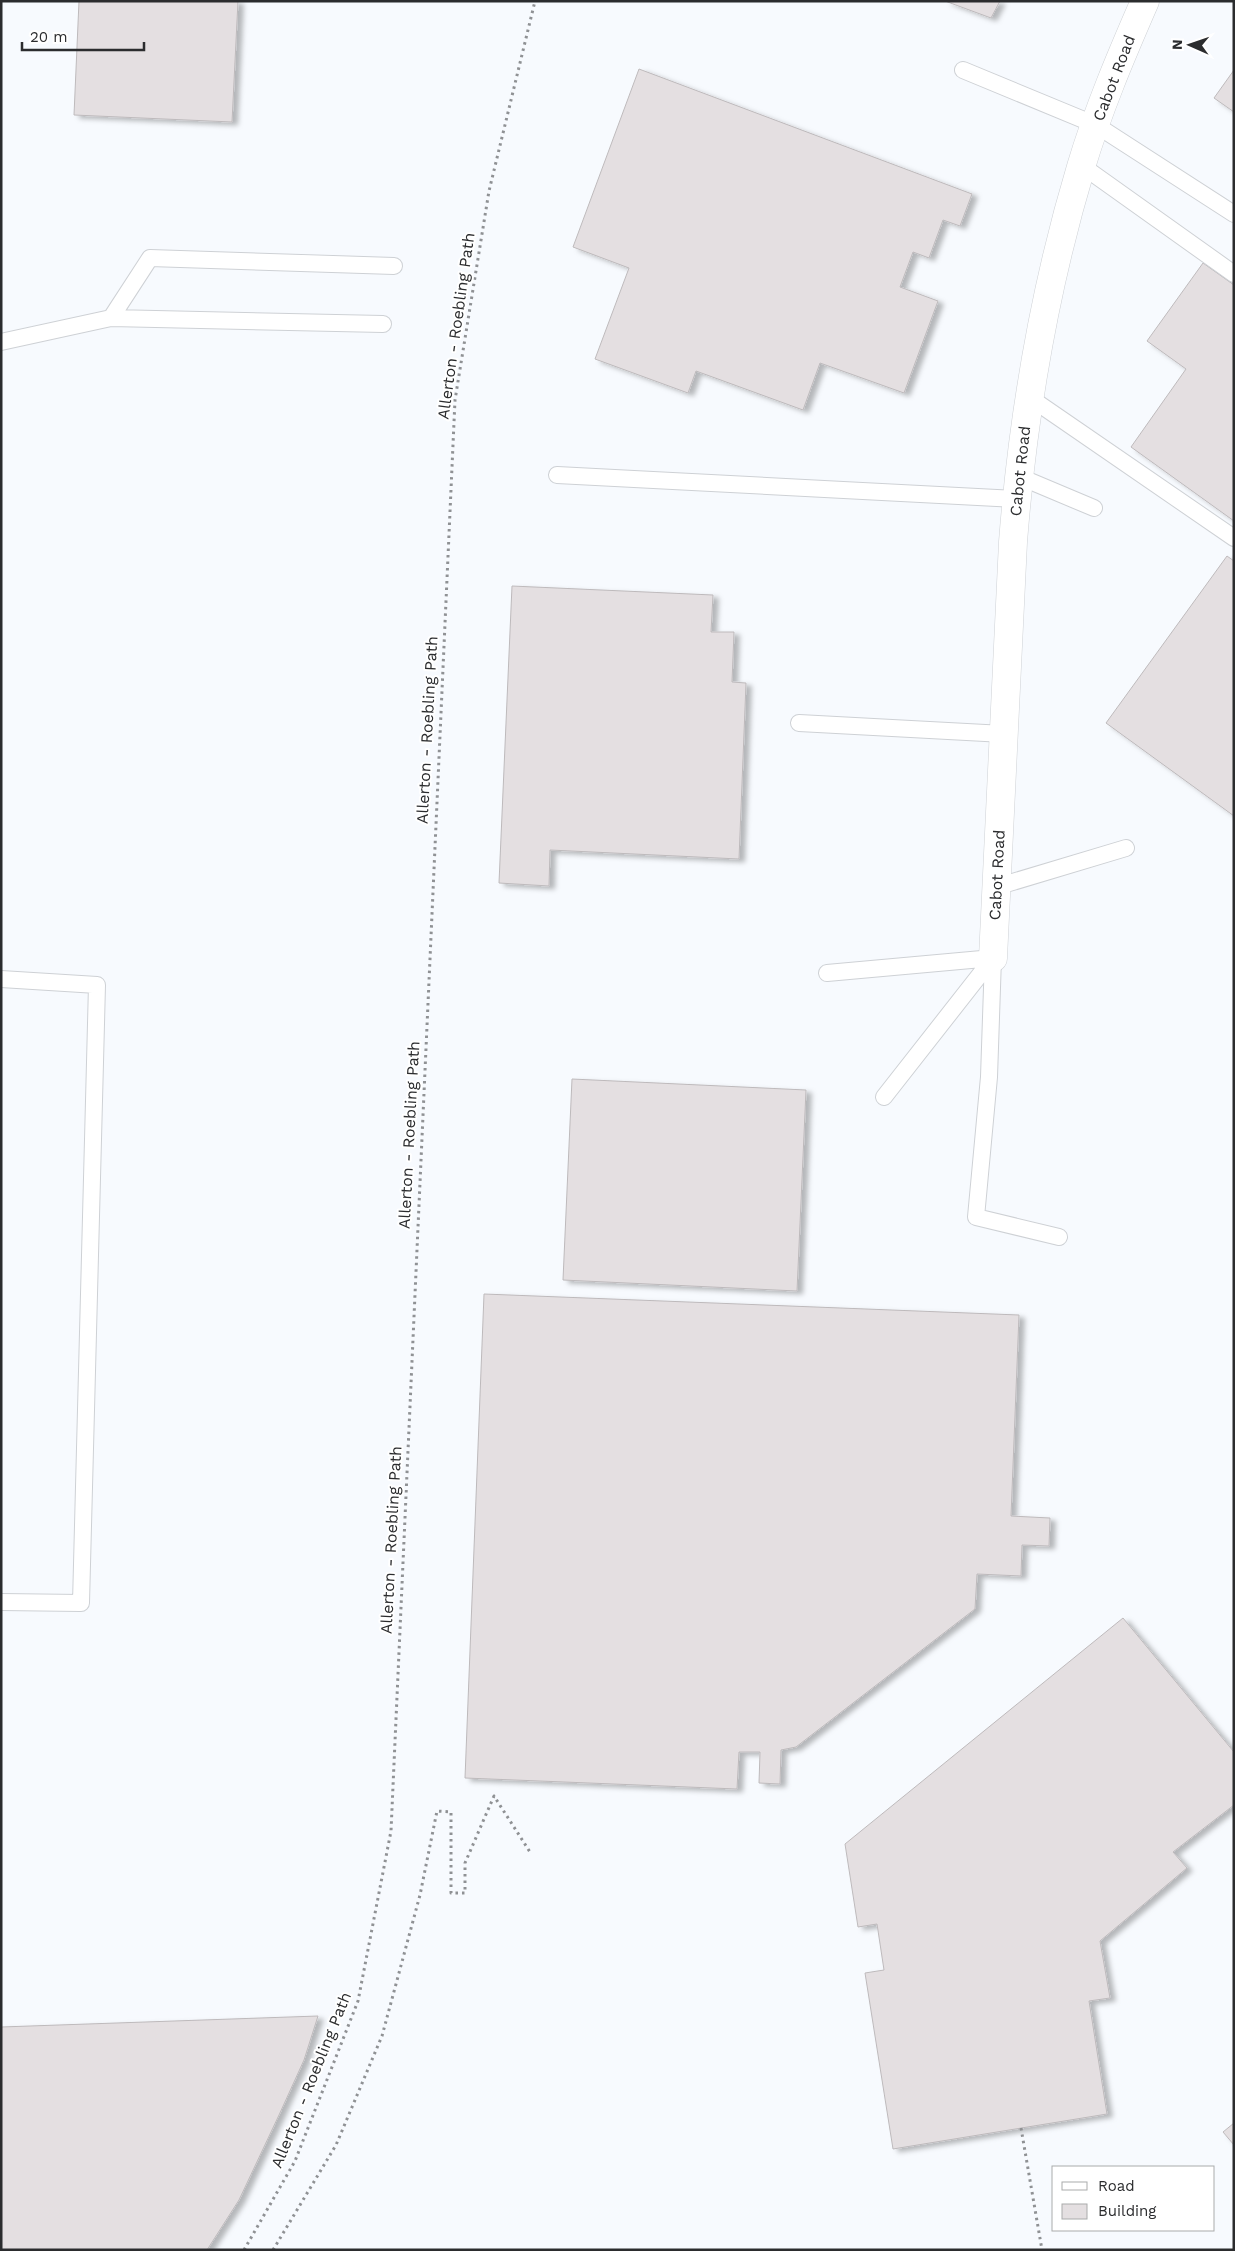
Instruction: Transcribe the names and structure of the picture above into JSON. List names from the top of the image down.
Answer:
{
  "streets": {
    "street": ["Cabot Road"],
    "path": ["Allerton - Roebling Path"]
  },
  "legend": ["Road", "Building"],
  "scale_bar": "20 m",
  "north": "left"
}
